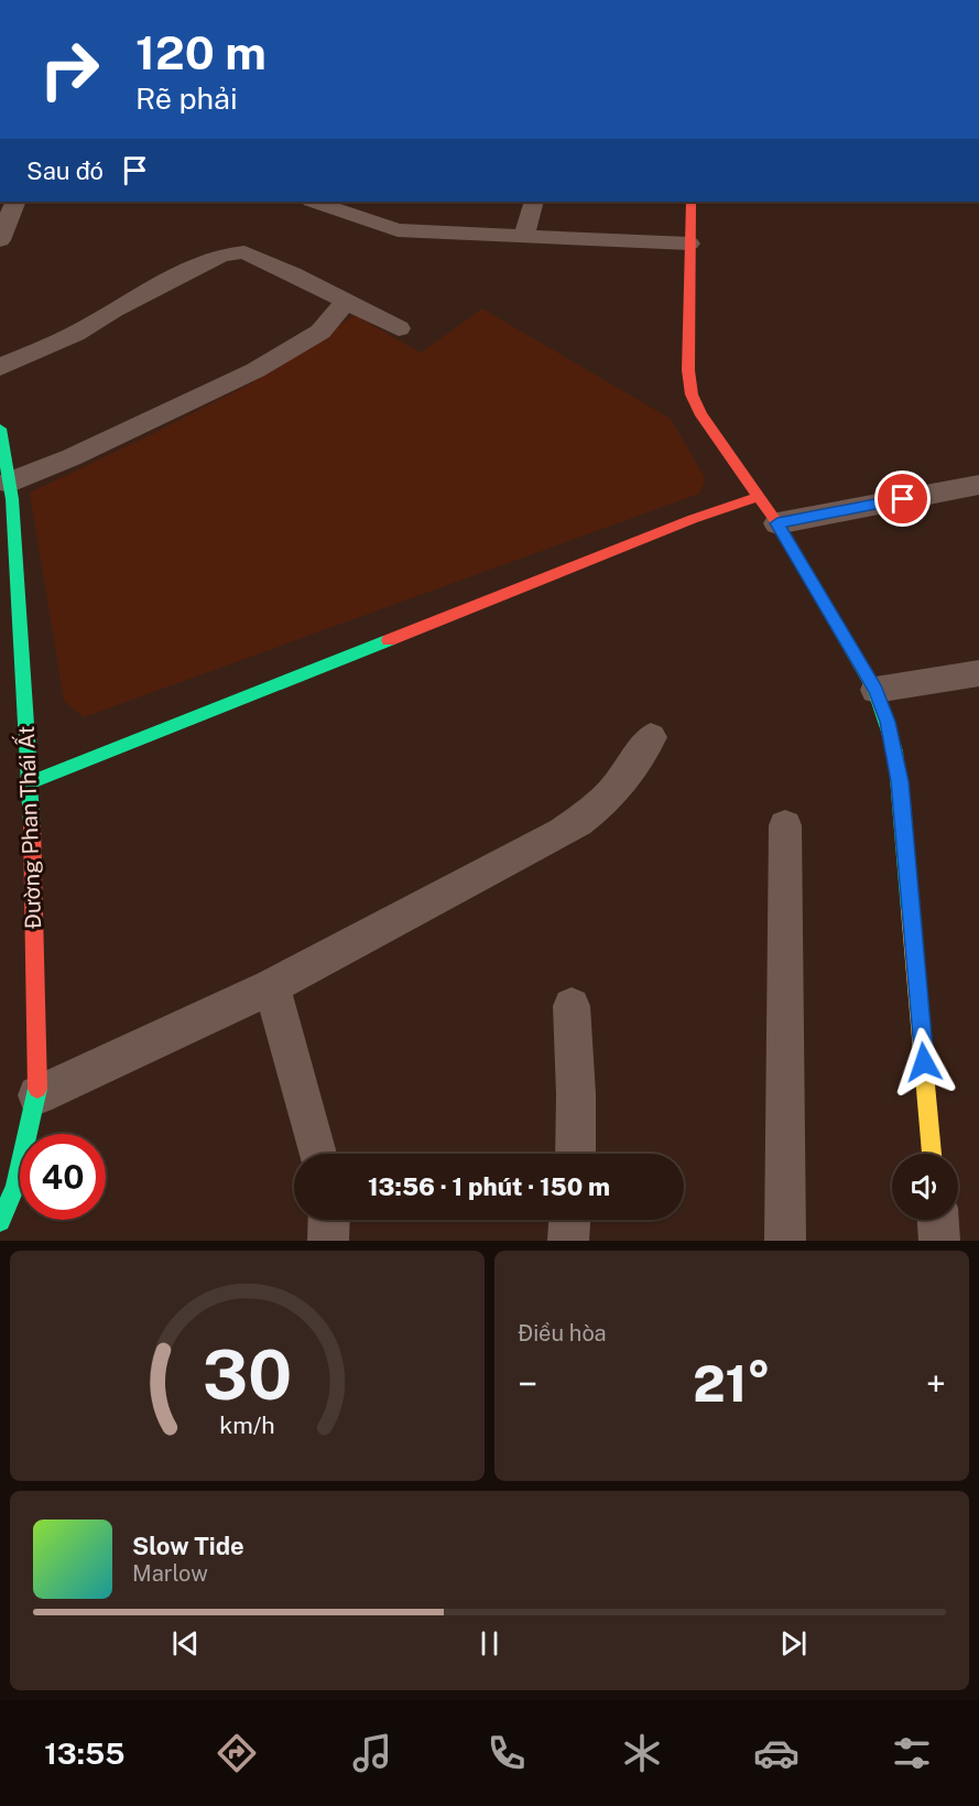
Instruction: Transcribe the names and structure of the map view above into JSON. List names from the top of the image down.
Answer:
{
  "streets": {
    "street": ["Đường Phan Thái Ất"]
  },
  "page": {
    "turn": ["120 m", "Rẽ phải"],
    "then": "Sau đó",
    "limit": "40",
    "trip": "13:56 · 1 phút · 150 m",
    "tile": "Điều hòa",
    "heat": ["−", "21°", "+"],
    "song": ["Slow Tide", "Marlow"],
    "tabs": "13:55",
    "gauge": ["30", "km/h"]
  }
}
